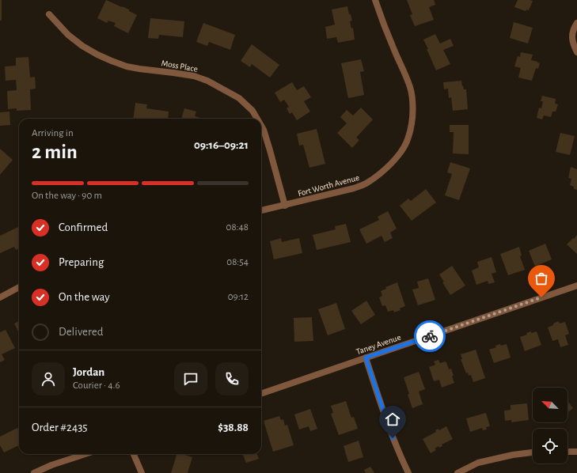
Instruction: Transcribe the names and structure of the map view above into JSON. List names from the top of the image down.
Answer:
{
  "streets": {
    "street": ["Moss Place", "Fort Worth Avenue", "Taney Avenue"]
  },
  "crossings": [
    ["Moss Place", "Fort Worth Avenue"]
  ],
  "north": "top left",
  "page": {
    "heading": ["2 min", "Arriving in", "09:16–09:21"],
    "panel": [
      "Jordan",
      "Courier · 4.6",
      "Order #2435",
      "$38.88"
    ],
    "bar": "On the way · 90 m",
    "list": [
      ["Confirmed", "08:48"],
      ["Preparing", "08:54"],
      ["On the way", "09:12"],
      "Delivered"
    ]
  }
}
